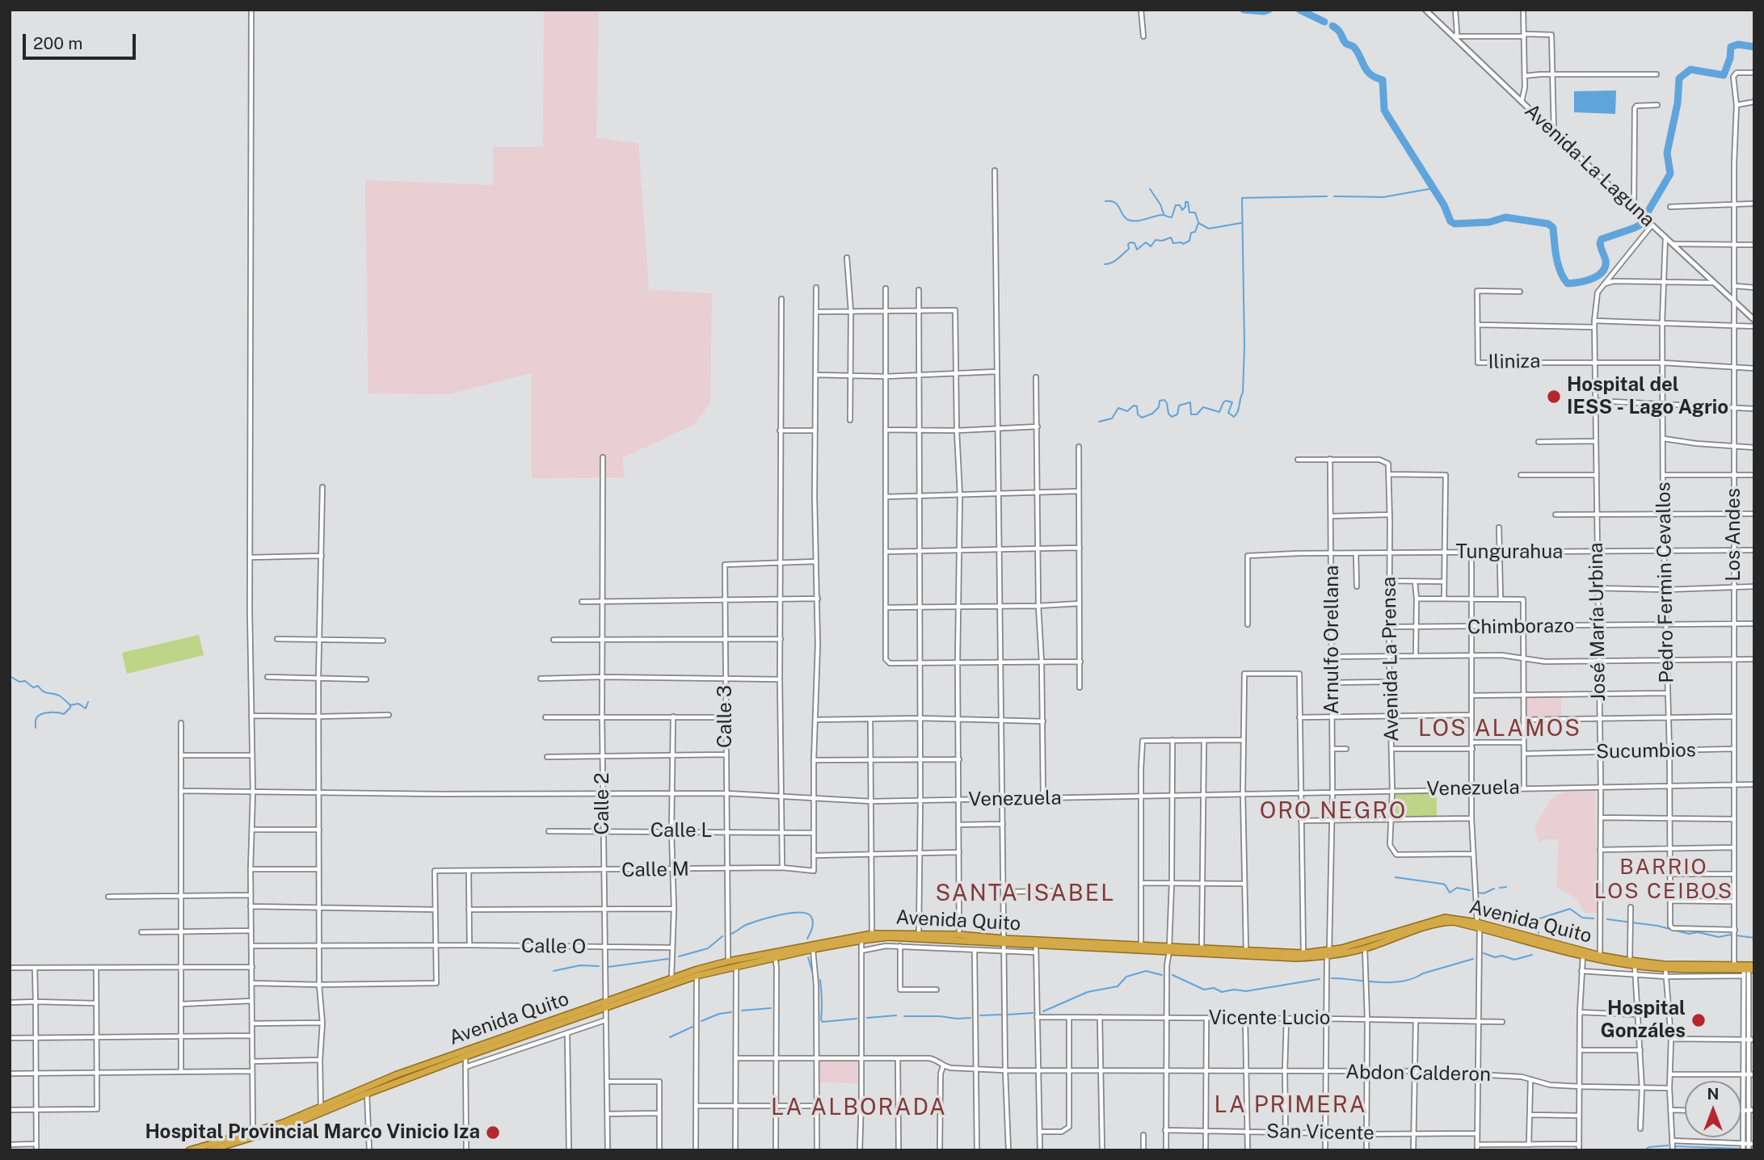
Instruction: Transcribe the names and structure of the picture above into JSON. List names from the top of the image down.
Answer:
{
  "streets": {
    "highway": ["Avenida Quito"],
    "street": [
      "Avenida La Laguna",
      "Iliniza",
      "Los Andes",
      "Tungurahua",
      "Pedro Fermin Cevallos",
      "José María Urbina",
      "Chimborazo",
      "Arnulfo Orellana",
      "Avenida La Prensa",
      "Calle 3",
      "Sucumbios",
      "Venezuela",
      "Calle 2",
      "Calle L",
      "Calle M",
      "Calle O",
      "Vicente Lucio",
      "Abdon Calderon",
      "San Vicente"
    ]
  },
  "crossings": [
    ["Avenida La Laguna", "Los Andes"],
    ["Avenida La Laguna", "Pedro Fermin Cevallos"],
    ["Iliniza", "Los Andes"],
    ["Iliniza", "Pedro Fermin Cevallos"],
    ["Iliniza", "José María Urbina"],
    ["Los Andes", "Tungurahua"],
    ["Los Andes", "Pedro Fermin Cevallos"],
    ["Los Andes", "Chimborazo"],
    ["Los Andes", "Sucumbios"],
    ["Los Andes", "Venezuela"],
    ["Los Andes", "Avenida Quito"],
    ["Tungurahua", "Pedro Fermin Cevallos"],
    ["Tungurahua", "José María Urbina"],
    ["Tungurahua", "Arnulfo Orellana"],
    ["Tungurahua", "Avenida La Prensa"],
    ["Pedro Fermin Cevallos", "Chimborazo"],
    ["Pedro Fermin Cevallos", "Sucumbios"],
    ["Pedro Fermin Cevallos", "Venezuela"],
    ["José María Urbina", "Chimborazo"],
    ["José María Urbina", "Sucumbios"],
    ["José María Urbina", "Venezuela"],
    ["José María Urbina", "Avenida Quito"],
    ["Chimborazo", "Avenida La Prensa"],
    ["Arnulfo Orellana", "Avenida La Prensa"],
    ["Arnulfo Orellana", "Venezuela"],
    ["Arnulfo Orellana", "Avenida Quito"],
    ["Arnulfo Orellana", "Vicente Lucio"],
    ["Arnulfo Orellana", "Abdon Calderon"],
    ["Arnulfo Orellana", "San Vicente"],
    ["Avenida La Prensa", "Venezuela"],
    ["Calle 3", "Calle L"],
    ["Calle 3", "Calle M"],
    ["Calle 3", "Avenida Quito"],
    ["Calle 2", "Calle L"],
    ["Calle 2", "Calle M"],
    ["Calle 2", "Avenida Quito"],
    ["Calle 2", "Calle O"]
  ],
  "districts": [
    "LOS ALAMOS",
    "ORO NEGRO",
    "BARRIO LOS CEIBOS",
    "SANTA ISABEL",
    "LA PRIMERA",
    "LA ALBORADA"
  ],
  "places": ["Hospital del IESS - Lago Agrio", "Hospital Gonzáles", "Hospital Provincial Marco Vinicio Iza"],
  "scale_bar": "200 m",
  "north": "top"
}
